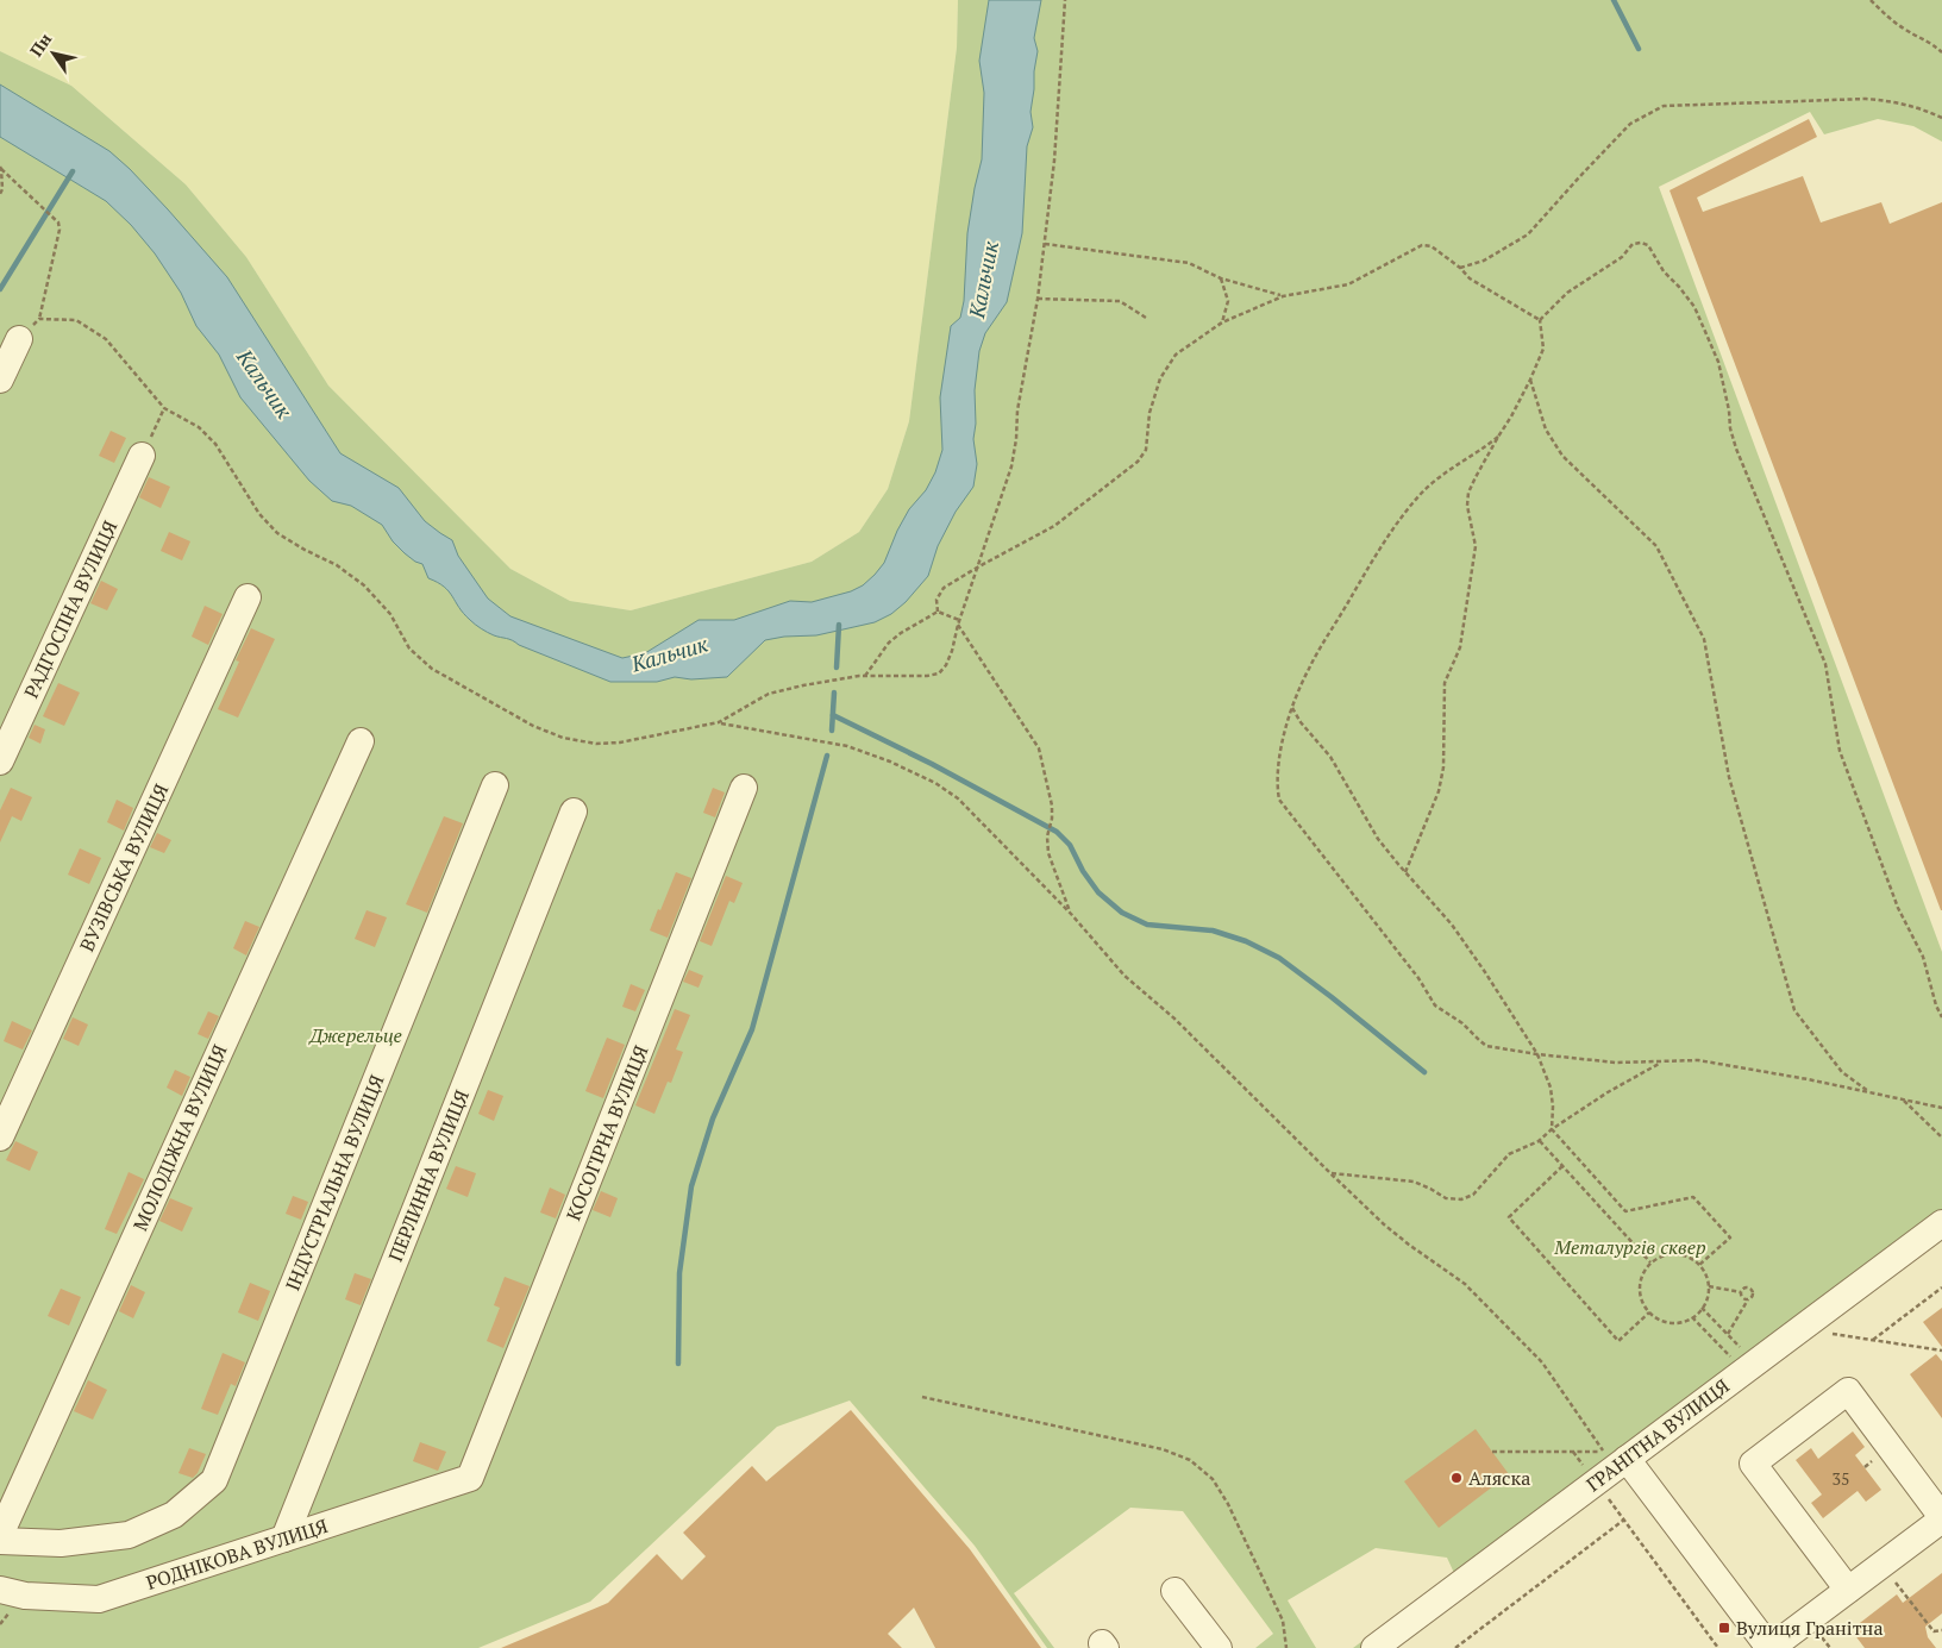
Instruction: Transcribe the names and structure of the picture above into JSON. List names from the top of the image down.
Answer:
{
  "streets": {
    "street": [
      "РАДГОСПНА ВУЛИЦЯ",
      "ВУЗІВСЬКА ВУЛИЦЯ",
      "КОСОГІРНА ВУЛИЦЯ",
      "МОЛОДІЖНА ВУЛИЦЯ",
      "ПЕРЛИННА ВУЛИЦЯ",
      "ІНДУСТРІАЛЬНА ВУЛИЦЯ",
      "ГРАНІТНА ВУЛИЦЯ",
      "РОДНІКОВА ВУЛИЦЯ"
    ]
  },
  "crossings": [
    ["КОСОГІРНА ВУЛИЦЯ", "РОДНІКОВА ВУЛИЦЯ"],
    ["ПЕРЛИННА ВУЛИЦЯ", "РОДНІКОВА ВУЛИЦЯ"]
  ],
  "water": ["Кальчик"],
  "parks": ["Джерельце", "Металургів сквер"],
  "places": {
    "other": ["Аляска"],
    "transit": ["Вулиця Гранітна"]
  },
  "house_numbers": ["35"],
  "north": "top left"
}
